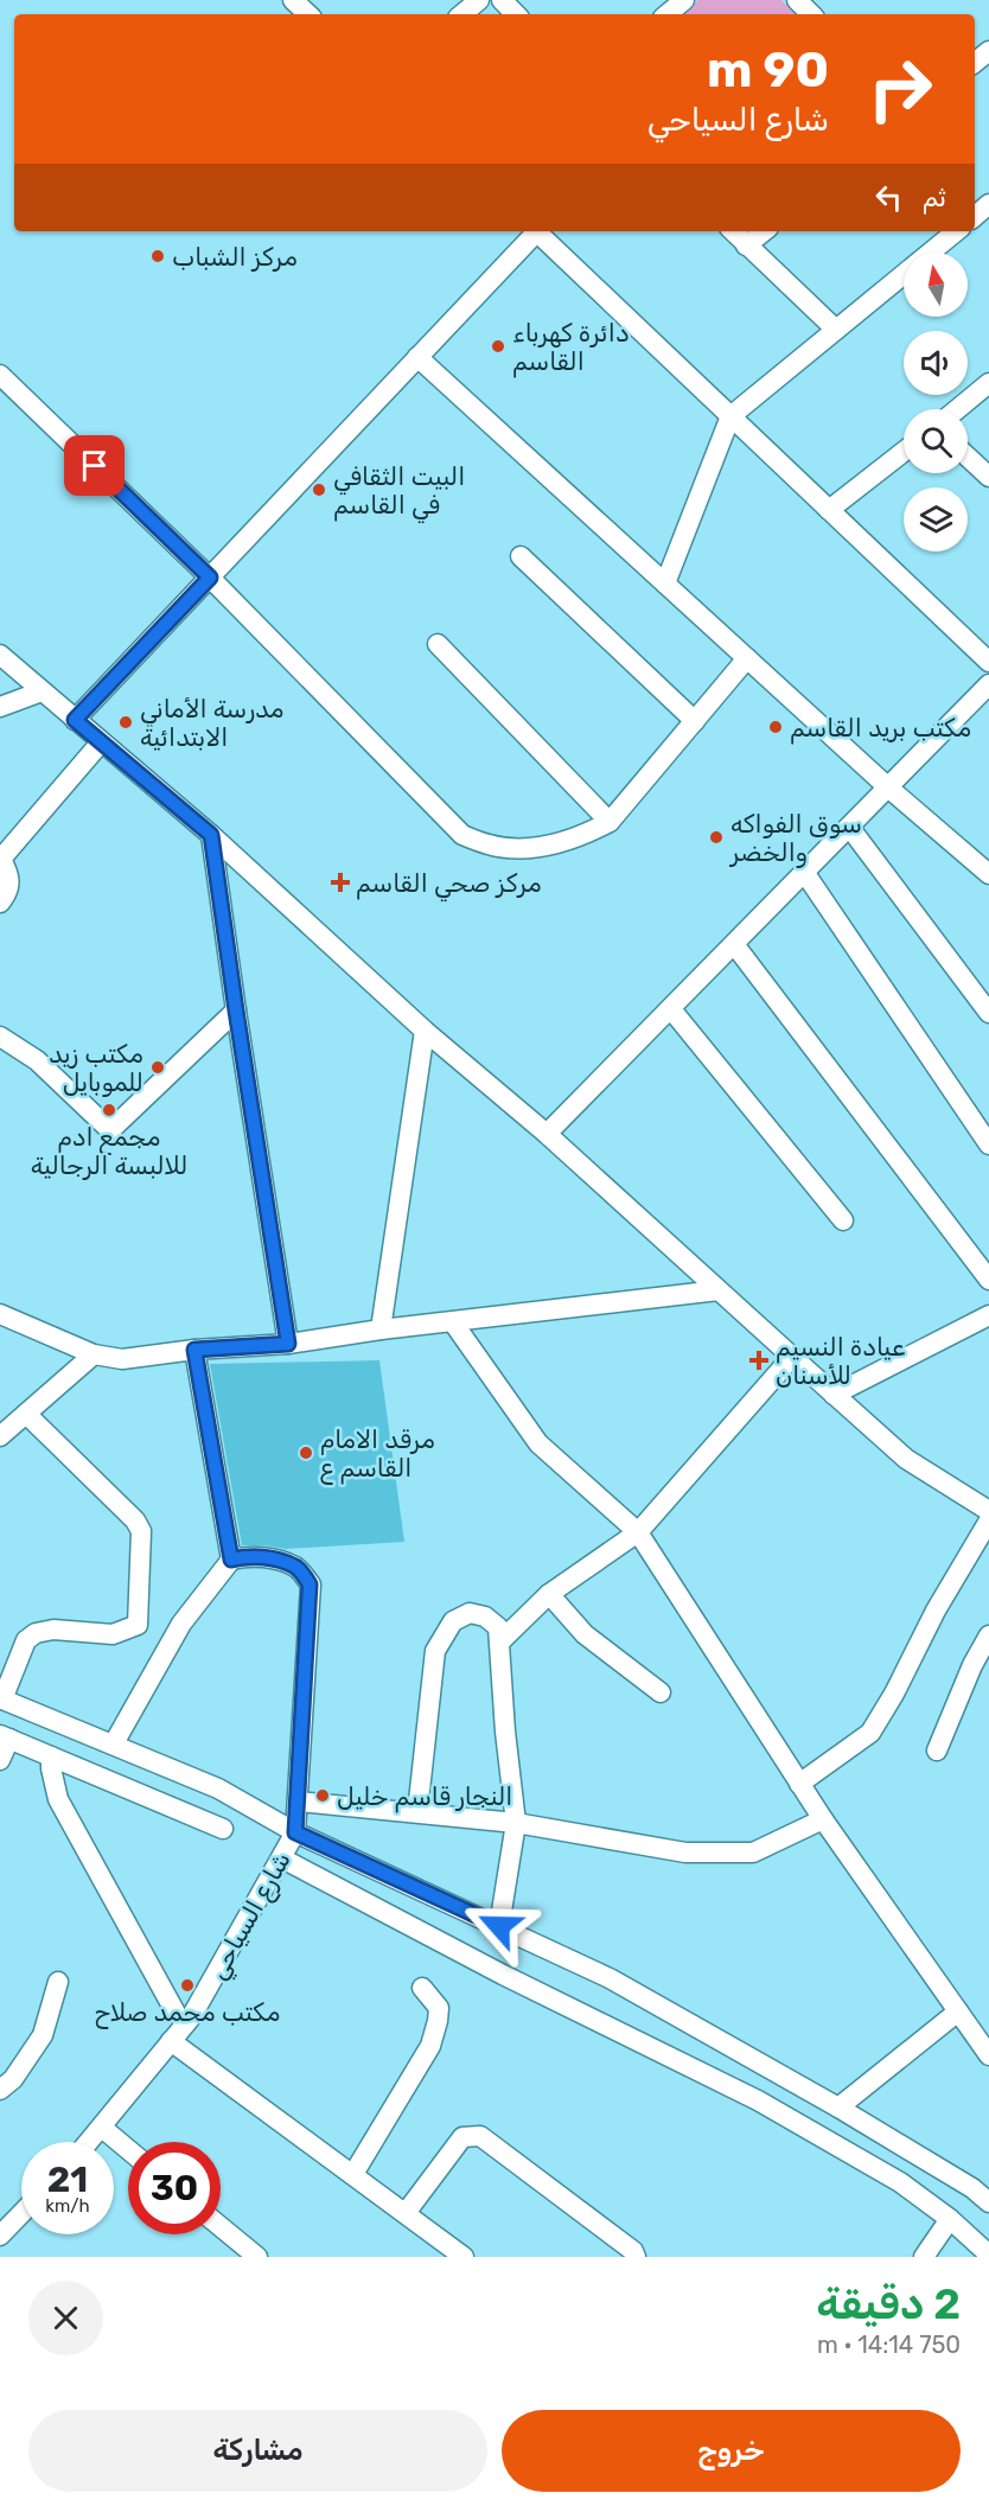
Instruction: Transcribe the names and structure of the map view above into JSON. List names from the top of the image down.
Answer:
{
  "streets": {
    "street": ["شارع السياحي"]
  },
  "places": {
    "other": [
      "مركز الشباب",
      "دائرة كهرباء القاسم",
      "البيت الثقافي في القاسم",
      "مدرسة الأماني الابتدائية",
      "مكتب بريد القاسم",
      "سوق الفواكه والخضر",
      "مكتب زيد للموبايل",
      "مجمع ادم للالبسة الرجالية",
      "مرقد الامام القاسم ع",
      "النجار قاسم خليل",
      "مكتب محمد صلاح"
    ],
    "health": ["مركز صحي القاسم", "عيادة النسيم للأسنان"]
  },
  "north": "top",
  "page": {
    "turn": ["90 m", "شارع السياحي"],
    "then": "ثم",
    "speed": "21 km/h",
    "limit": "30",
    "heading": ["2 دقيقة", "750 m · 14:14"],
    "buttons": ["خروج", "مشاركة"]
  }
}
